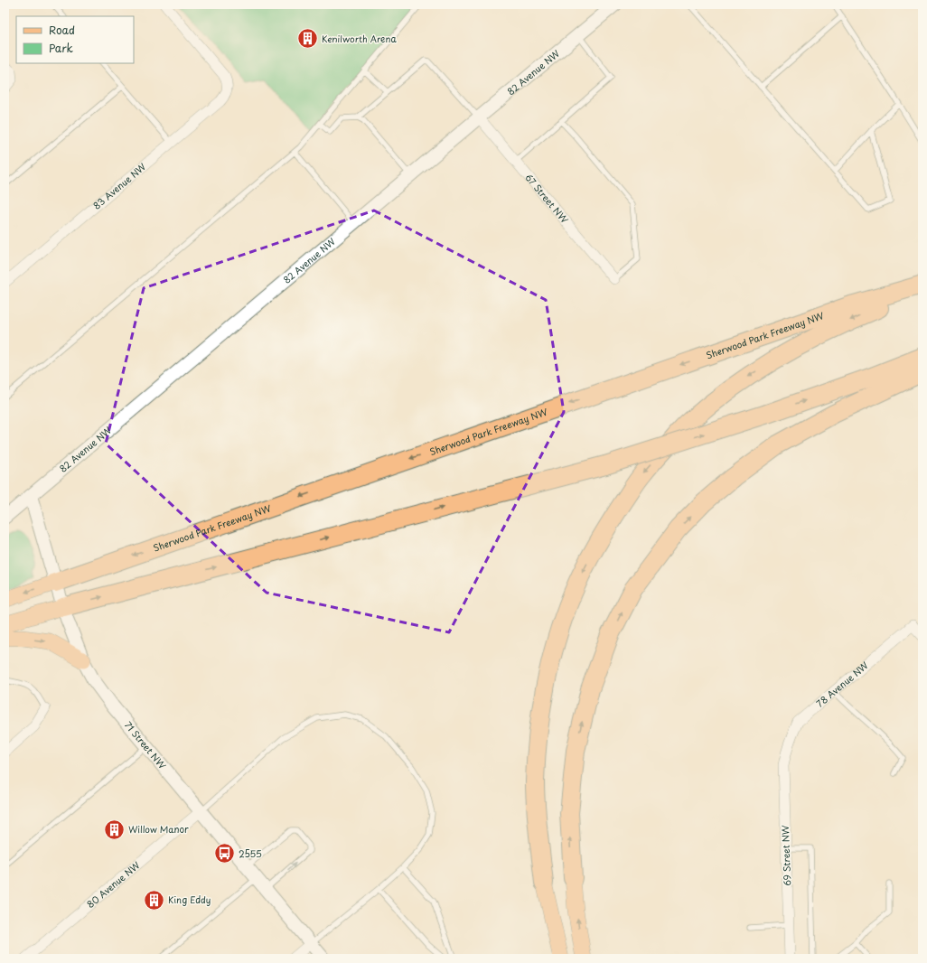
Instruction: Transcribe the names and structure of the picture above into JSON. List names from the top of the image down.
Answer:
{
  "streets": {
    "highway": ["Sherwood Park Freeway NW"],
    "street": [
      "82 Avenue NW",
      "83 Avenue NW",
      "67 Street NW",
      "78 Avenue NW",
      "71 Street NW",
      "69 Street NW",
      "80 Avenue NW"
    ]
  },
  "crossings": [
    ["82 Avenue NW", "67 Street NW"],
    ["82 Avenue NW", "71 Street NW"],
    ["Sherwood Park Freeway NW", "71 Street NW"],
    ["78 Avenue NW", "69 Street NW"],
    ["71 Street NW", "80 Avenue NW"]
  ],
  "places": {
    "building": ["Kenilworth Arena", "Willow Manor", "King Eddy"],
    "bus stop": ["2555"]
  },
  "legend": ["Road", "Park"]
}
